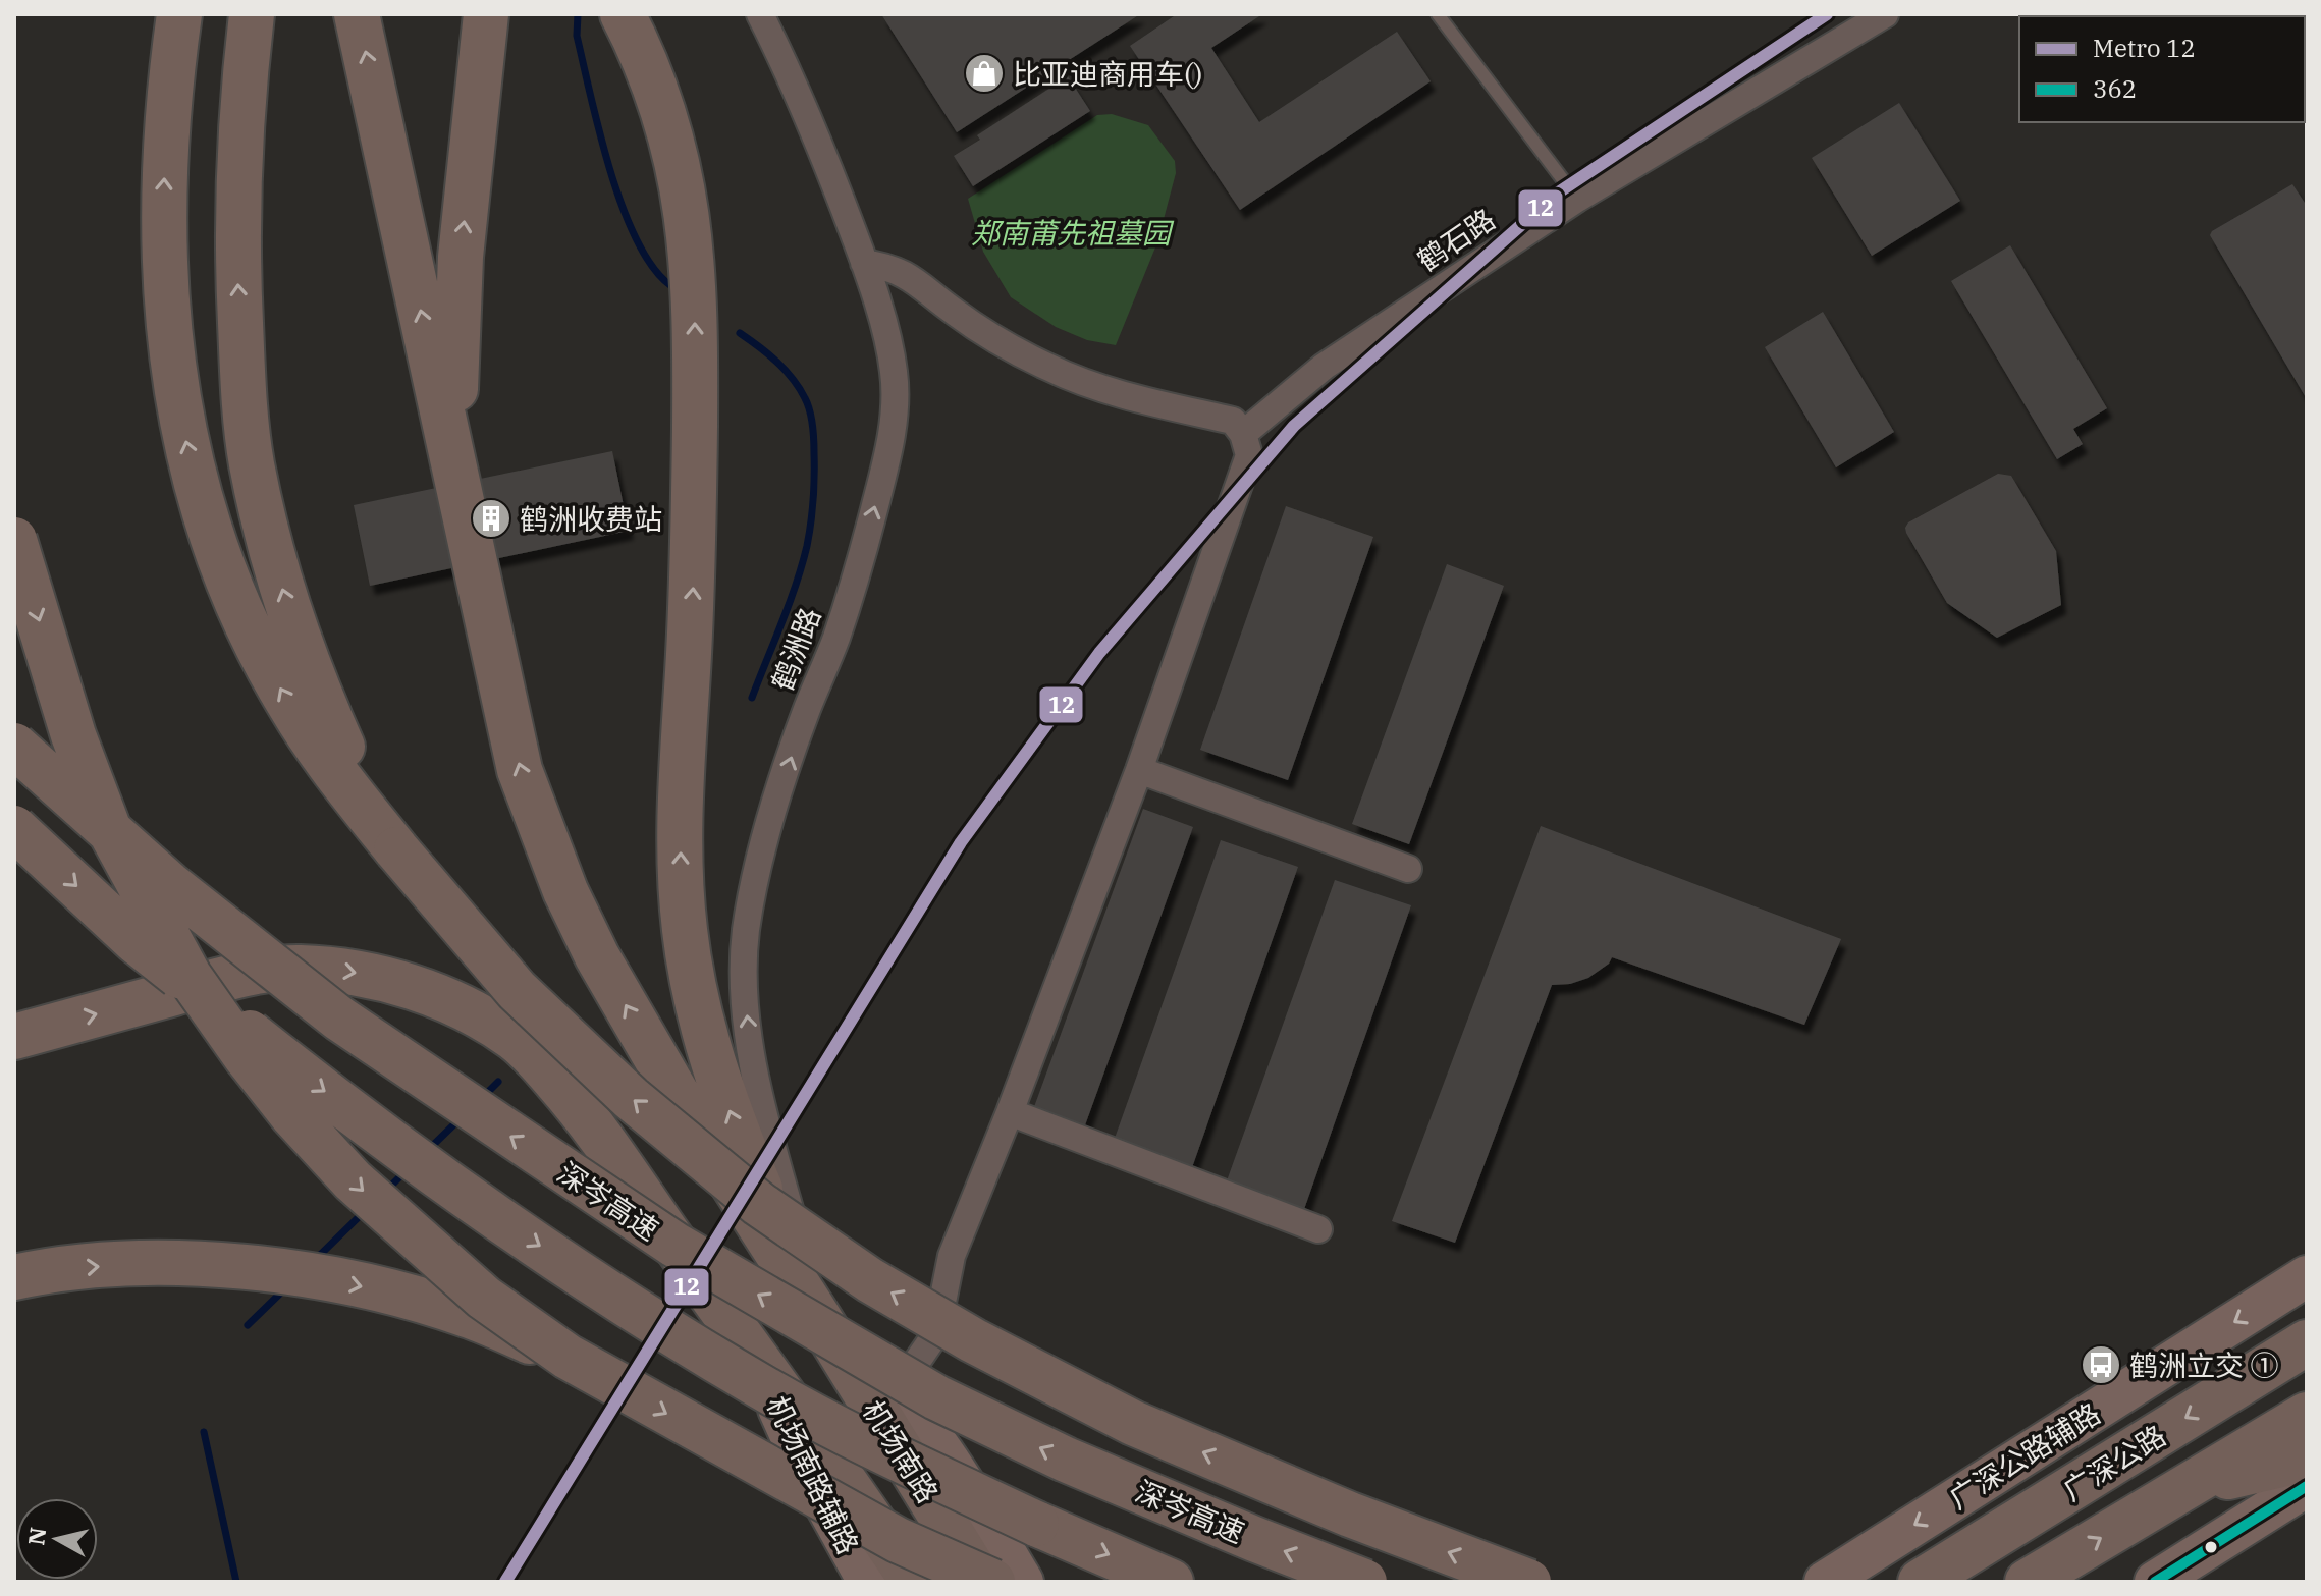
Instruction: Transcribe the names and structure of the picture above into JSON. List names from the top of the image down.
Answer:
{
  "streets": {
    "highway": ["深岑高速", "机场南路", "广深公路"],
    "main road": ["广深公路辅路", "机场南路辅路"],
    "street": ["鹤石路", "鹤洲路"]
  },
  "crossings": [
    ["鹤洲路", "机场南路"]
  ],
  "one_way": ["鹤洲路"],
  "parks": ["郑南莆先祖墓园"],
  "places": {
    "shop": ["比亚迪商用车()"],
    "building": ["鹤洲收费站"],
    "bus stop": ["鹤洲立交 ①"]
  },
  "lines": ["metro line 12", "transit line 362"],
  "legend": ["Metro 12", "362"],
  "north": "left"
}
